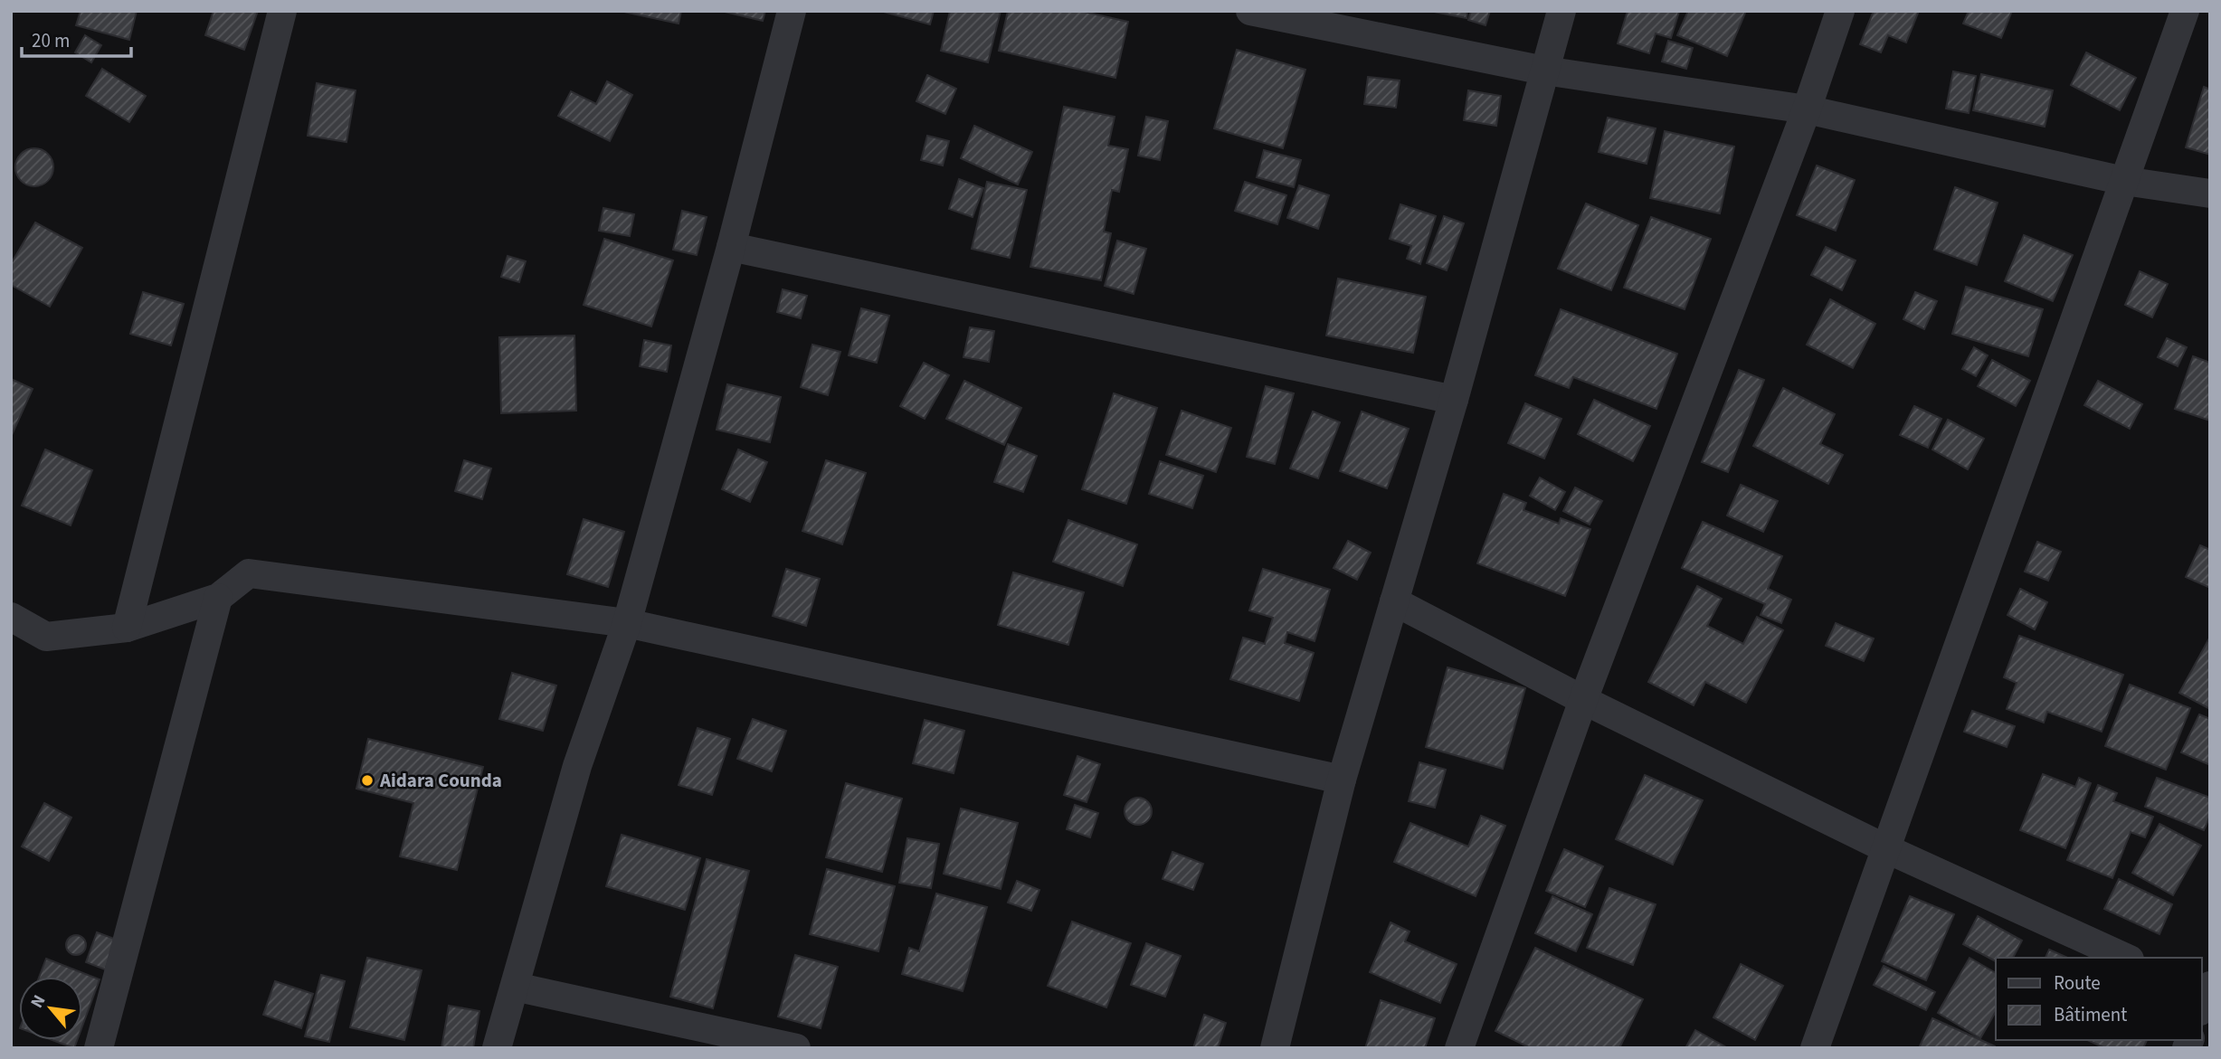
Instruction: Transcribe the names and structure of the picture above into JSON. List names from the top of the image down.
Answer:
{
  "places": ["Aidara Counda"],
  "legend": ["Route", "Bâtiment"],
  "scale_bar": "20 m",
  "north": "top left"
}
